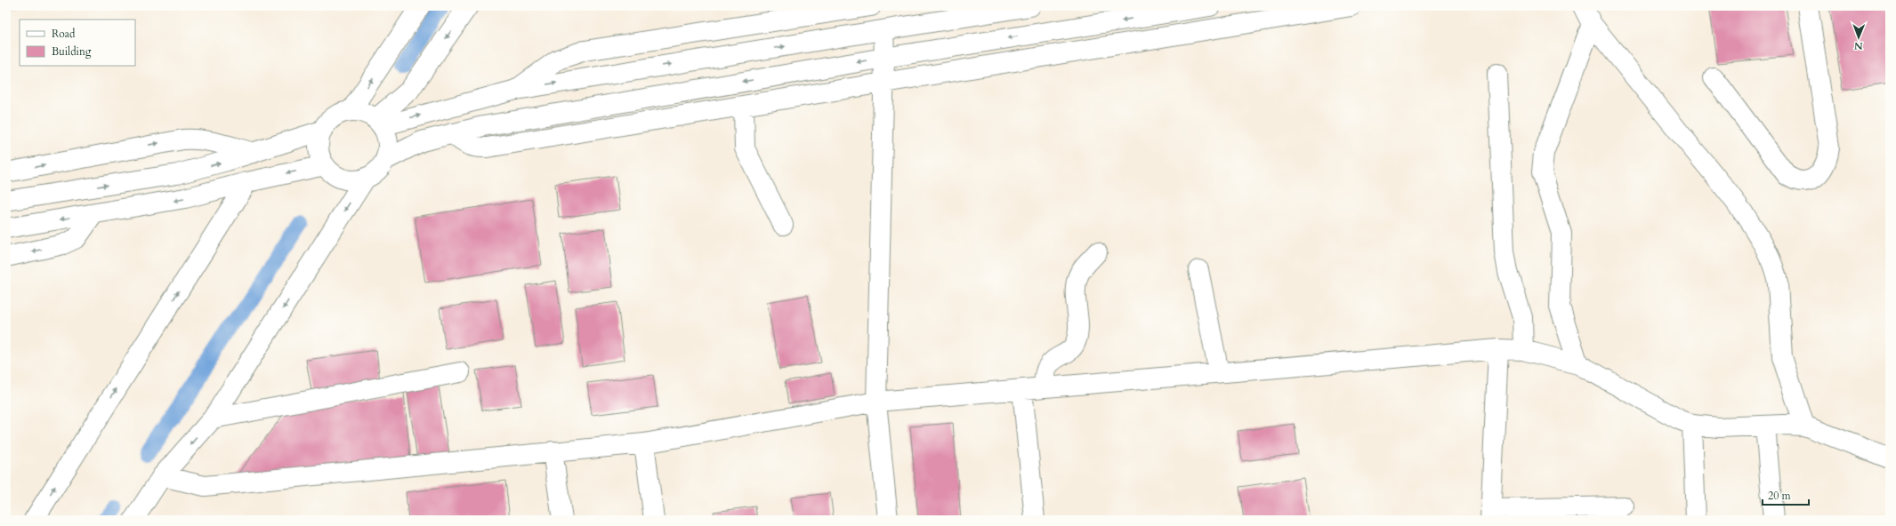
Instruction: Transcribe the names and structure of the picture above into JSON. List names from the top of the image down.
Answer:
{
  "legend": ["Road", "Building"],
  "scale_bar": "20 m",
  "north": "bottom"
}
